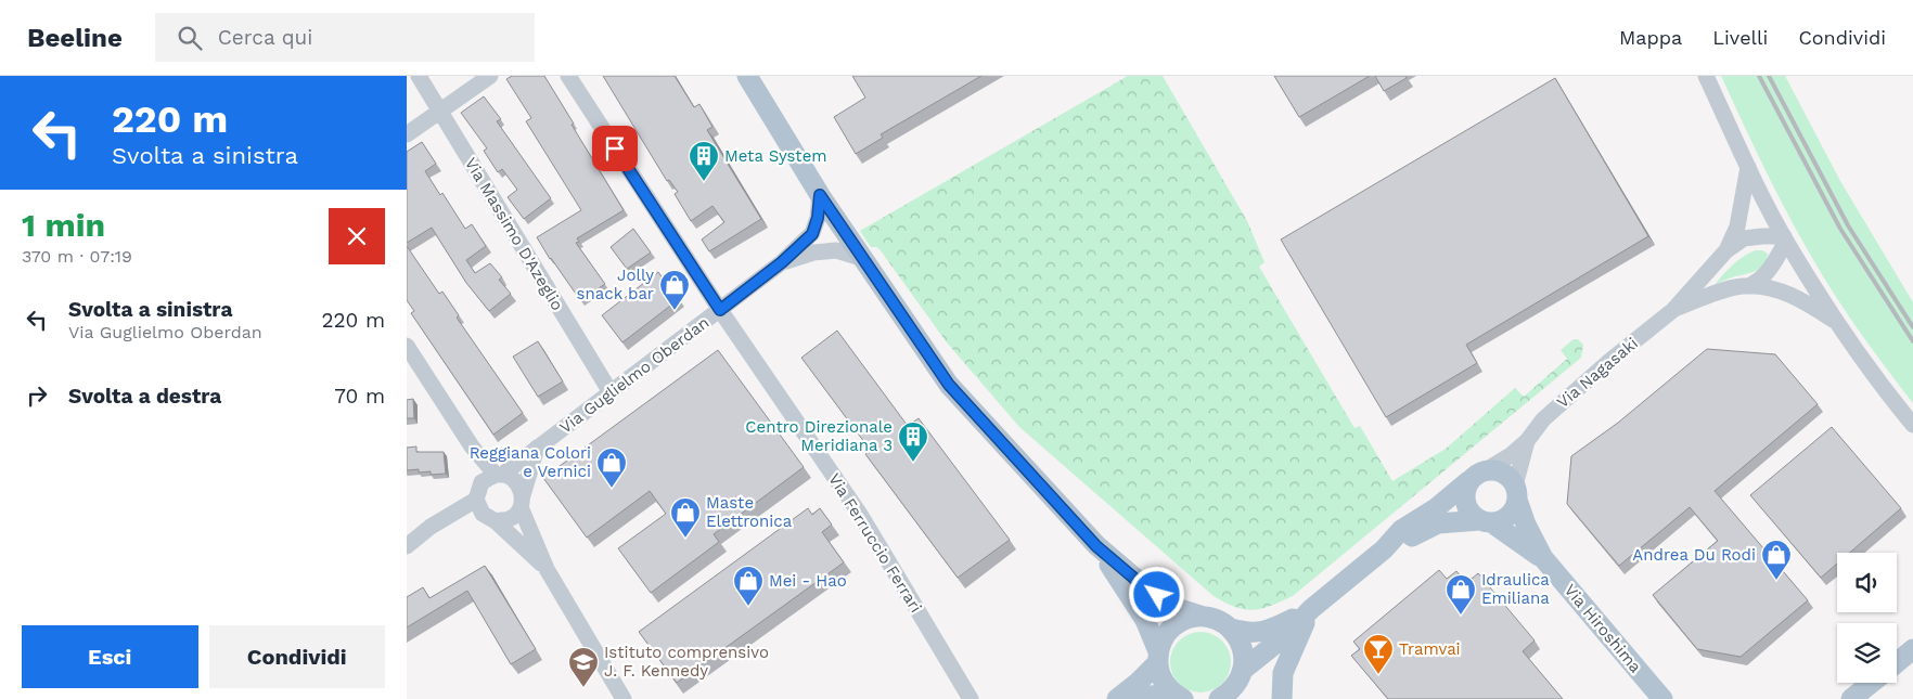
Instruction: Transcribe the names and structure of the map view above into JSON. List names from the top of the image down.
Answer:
{
  "streets": {
    "main road": ["Via Nagasaki", "Via Hiroshima"],
    "street": ["Via Massimo D'Azeglio", "Via Guglielmo Oberdan", "Via Ferruccio Ferrari"]
  },
  "crossings": [
    ["Via Massimo D'Azeglio", "Via Guglielmo Oberdan"],
    ["Via Nagasaki", "Via Hiroshima"],
    ["Via Guglielmo Oberdan", "Via Ferruccio Ferrari"]
  ],
  "places": {
    "building": ["Meta System", "Centro Direzionale Meridiana 3"],
    "shop": [
      "Jolly snack bar",
      "Reggiana Colori e Vernici",
      "Maste Elettronica",
      "Andrea Du Rodi",
      "Mei - Hao",
      "Idraulica Emiliana"
    ],
    "bar": ["Tramvai"],
    "school or university": ["Istituto comprensivo J. F. Kennedy"]
  },
  "page": {
    "header": "Beeline",
    "search": "Cerca qui",
    "nav": ["Mappa", "Livelli", "Condividi"],
    "turn": ["220 m", "Svolta a sinistra"],
    "heading": ["1 min", "370 m · 07:19"],
    "list": [
      {
        "name": "Svolta a sinistra",
        "note": "Via Guglielmo Oberdan",
        "value": "220 m"
      },
      {
        "name": "Svolta a destra",
        "value": "70 m"
      }
    ],
    "buttons": ["Esci", "Condividi"]
  }
}
